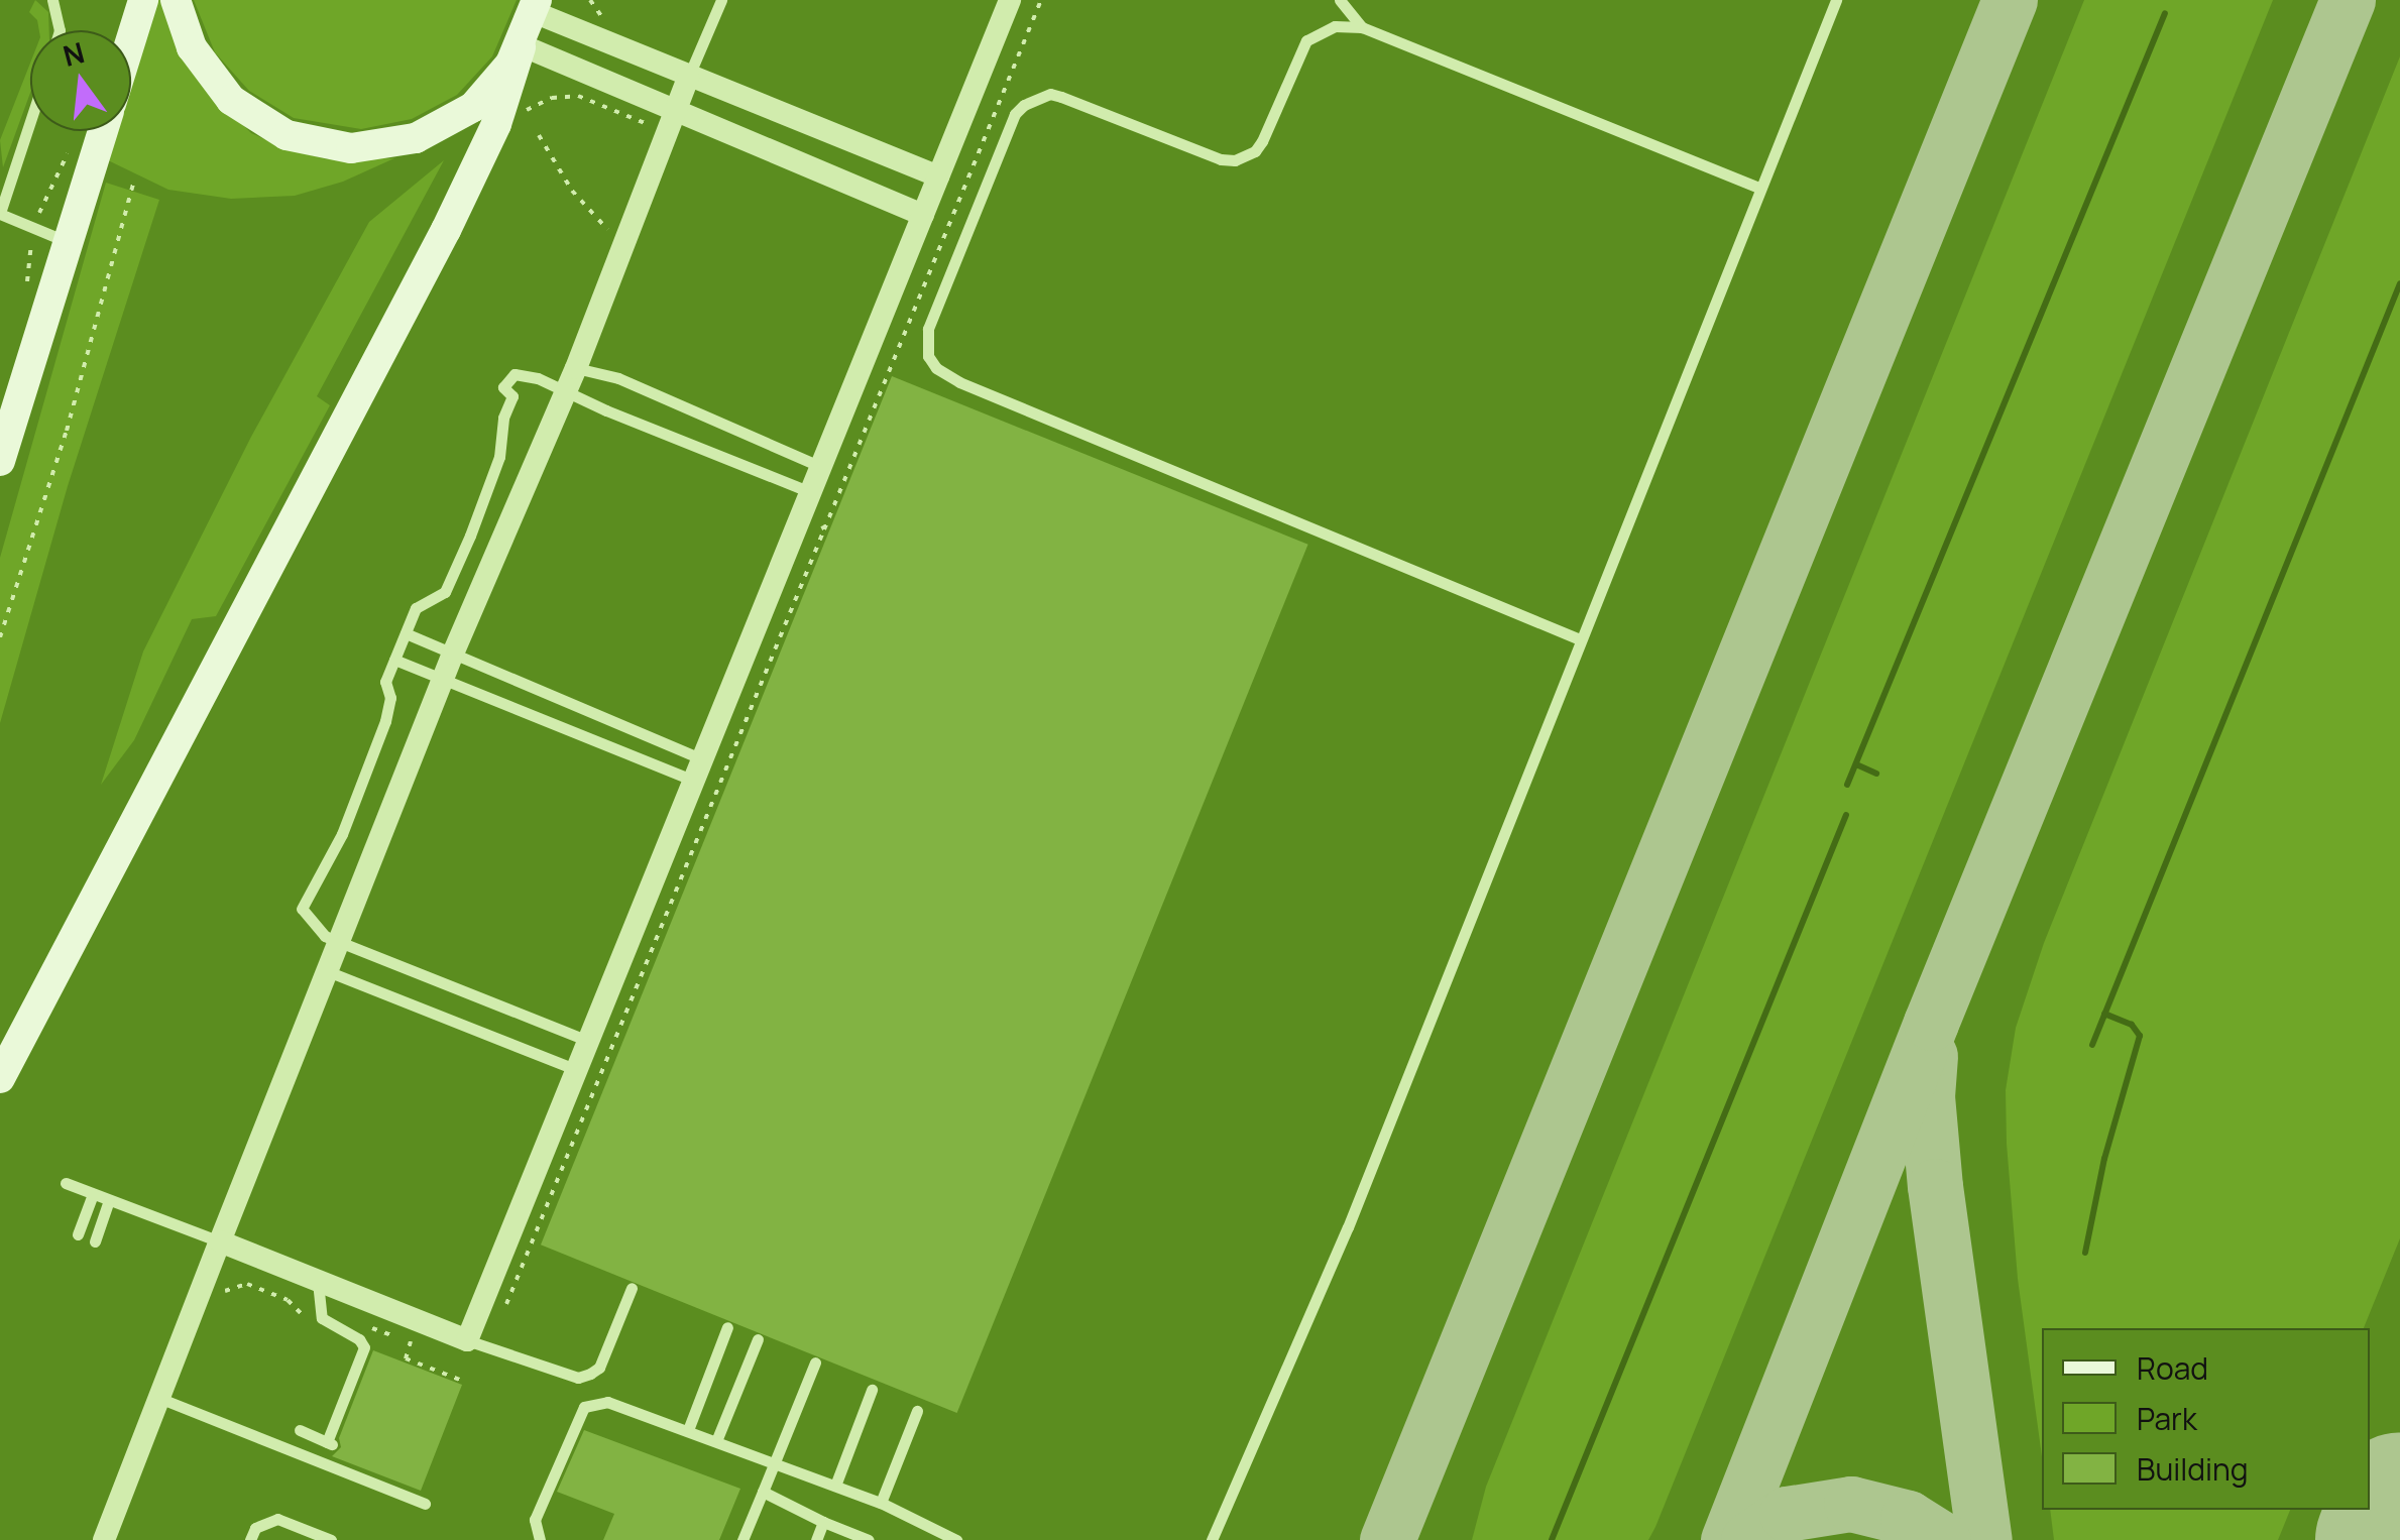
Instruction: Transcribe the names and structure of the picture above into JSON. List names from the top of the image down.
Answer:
{
  "legend": ["Road", "Park", "Building"],
  "north": "top"
}
